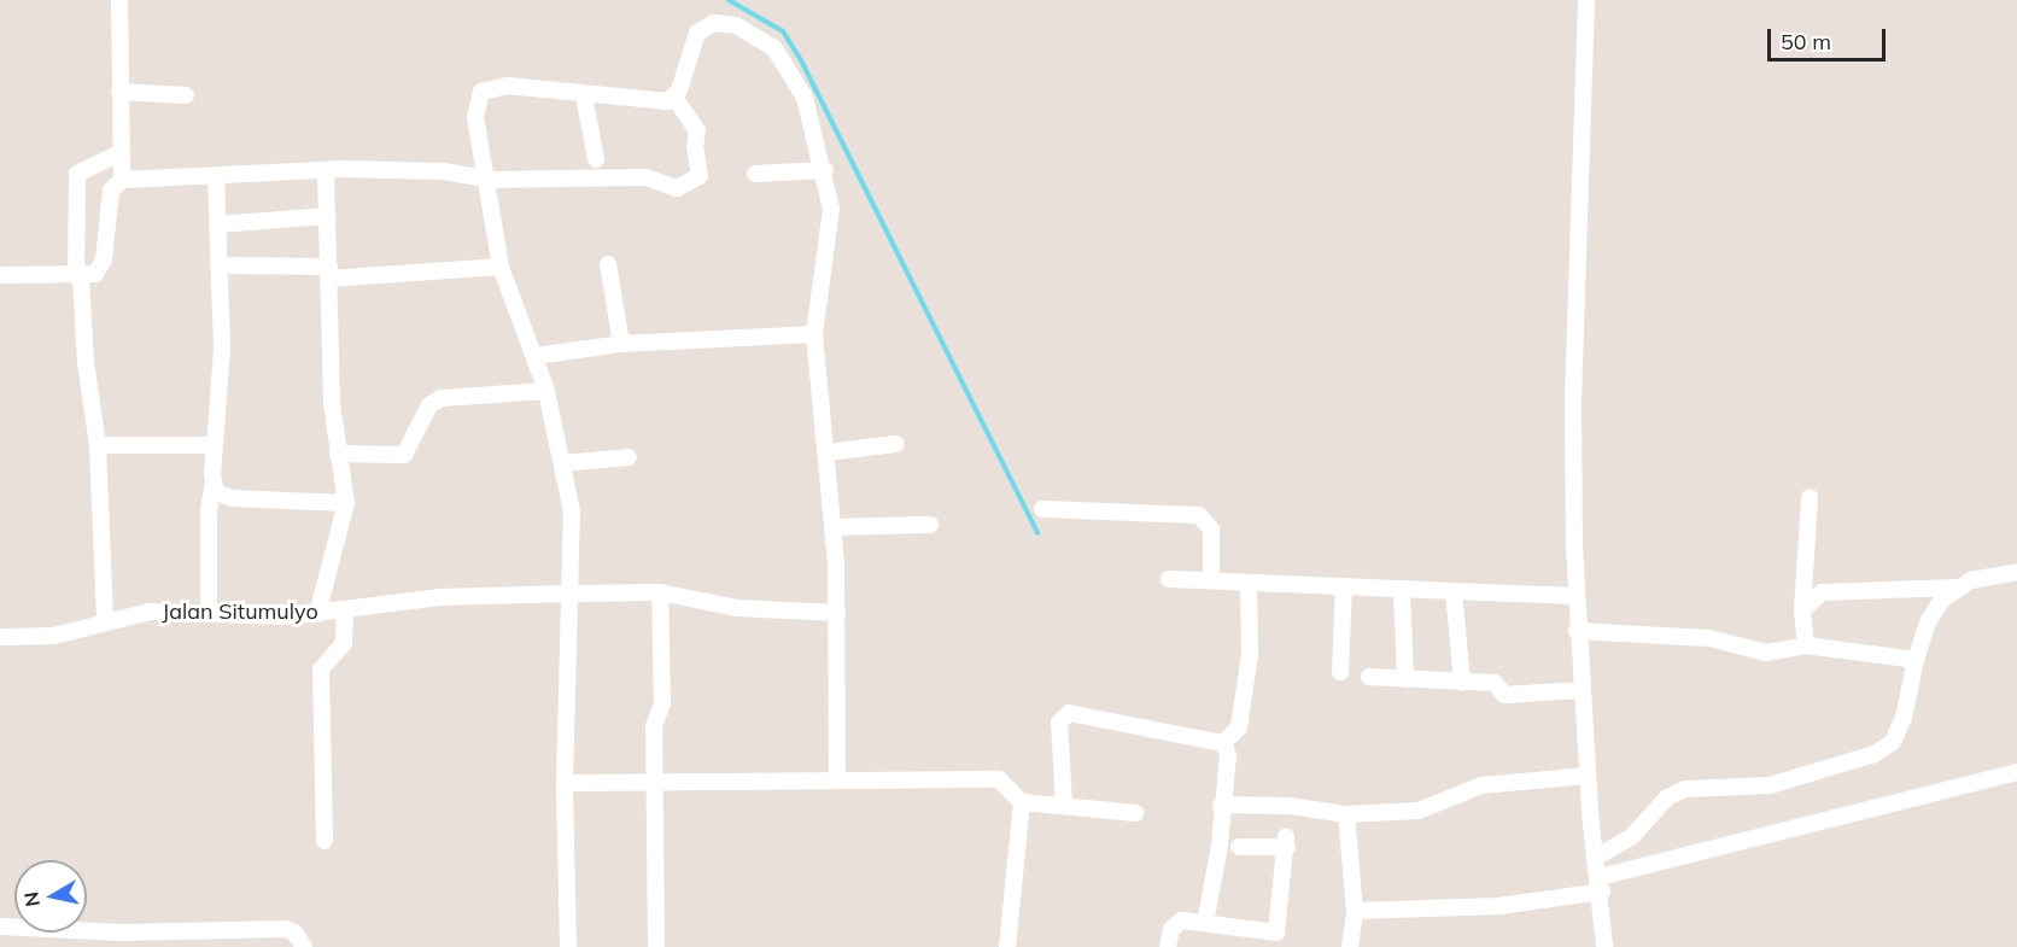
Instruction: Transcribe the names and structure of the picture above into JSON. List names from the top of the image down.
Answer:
{
  "streets": {
    "street": ["Jalan Situmulyo"]
  },
  "scale_bar": "50 m",
  "north": "left"
}
